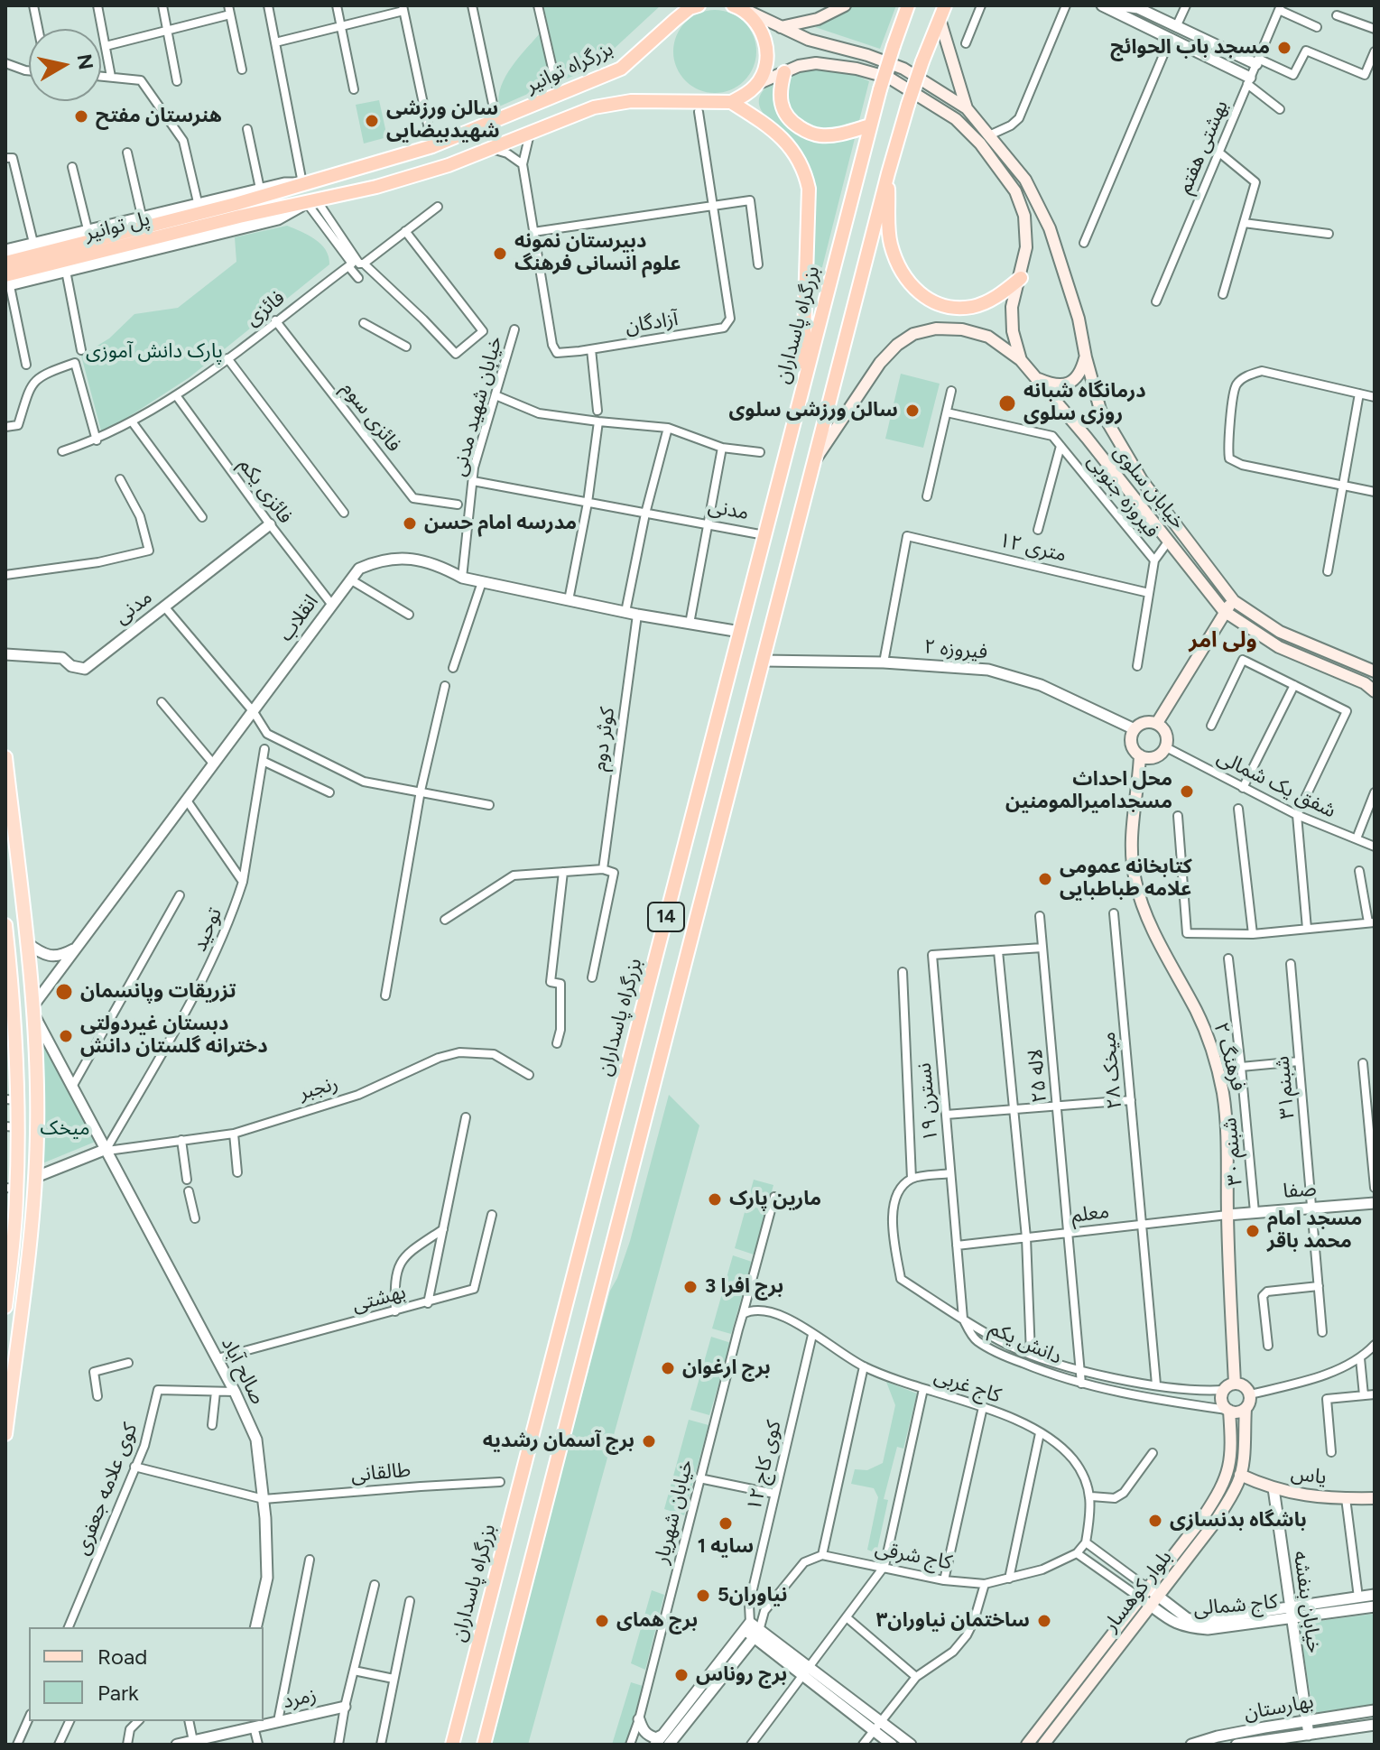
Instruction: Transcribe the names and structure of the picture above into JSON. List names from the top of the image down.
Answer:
{
  "streets": {
    "highway": [
      "بزرگراه توانیر",
      "پل توانیر",
      "بزرگراه پاسداران",
      "14"
    ],
    "main road": [
      "خیابان سلوی",
      "فرهنگ ۲",
      "یاس",
      "بلوار کوهسار"
    ],
    "street": [
      "بهشتی هفتم",
      "فائزی",
      "آزادگان",
      "خیابان شهید مدنی",
      "فائزی سوم",
      "فائزی یکم",
      "فیروزه جنوبی",
      "مدنی",
      "۱۲ متری",
      "انقلاب",
      "فیروزه ٢",
      "کوثر دوم",
      "شفق یک شمالی",
      "توحید",
      "میخک ۲۸",
      "لاله ۲۵",
      "شبنم۳۱",
      "رنجبر",
      "نسترن ۱۹",
      "شبنم ۳۰",
      "صفا",
      "معلم",
      "بهشتی",
      "دانش یکم",
      "صالح آباد",
      "کاج غربی",
      "کوی کاج ۱۲",
      "طالقانی",
      "کوی علامه جعفری",
      "خیابان شهریار",
      "کاج شرقی",
      "خیابان بنفشه",
      "کاج شمالی",
      "زمرد",
      "بهارستان"
    ]
  },
  "crossings": [
    ["بزرگراه توانیر", "پل توانیر"],
    ["فائزی", "فائزی سوم"],
    ["فائزی", "فائزی یکم"],
    ["بزرگراه پاسداران", "مدنی"],
    ["بزرگراه پاسداران", "انقلاب"],
    ["خیابان شهید مدنی", "مدنی"],
    ["خیابان شهید مدنی", "انقلاب"],
    ["فائزی یکم", "مدنی"],
    ["فائزی یکم", "انقلاب"],
    ["۱۲ متری", "فیروزه ٢"],
    ["انقلاب", "کوثر دوم"],
    ["انقلاب", "صالح آباد"],
    ["فیروزه ٢", "شفق یک شمالی"],
    ["فیروزه ٢", "14"],
    ["فیروزه ٢", "فرهنگ ۲"],
    ["شفق یک شمالی", "فرهنگ ۲"],
    ["توحید", "رنجبر"],
    ["توحید", "صالح آباد"],
    ["فرهنگ ۲", "صفا"],
    ["فرهنگ ۲", "معلم"],
    ["فرهنگ ۲", "دانش یکم"],
    ["فرهنگ ۲", "بلوار کوهسار"],
    ["میخک ۲۸", "معلم"],
    ["میخک ۲۸", "دانش یکم"],
    ["لاله ۲۵", "معلم"],
    ["لاله ۲۵", "دانش یکم"],
    ["شبنم۳۱", "صفا"],
    ["رنجبر", "صالح آباد"],
    ["نسترن ۱۹", "معلم"],
    ["نسترن ۱۹", "دانش یکم"],
    ["شبنم ۳۰", "صفا"],
    ["صفا", "معلم"],
    ["بهشتی", "صالح آباد"],
    ["دانش یکم", "بلوار کوهسار"],
    ["صالح آباد", "طالقانی"],
    ["صالح آباد", "کوی علامه جعفری"],
    ["کاج غربی", "کوی کاج ۱۲"],
    ["کاج غربی", "خیابان شهریار"],
    ["طالقانی", "کوی علامه جعفری"],
    ["یاس", "بلوار کوهسار"],
    ["یاس", "خیابان بنفشه"],
    ["بلوار کوهسار", "کاج شمالی"],
    ["خیابان بنفشه", "کاج شمالی"],
    ["خیابان بنفشه", "بهارستان"]
  ],
  "districts": ["ولی امر"],
  "parks": ["پارک دانش آموزی", "میخک"],
  "places": [
    "مسجد باب الحوائج",
    "هنرستان مفتح",
    "سالن ورزشی شهیدبیضایی",
    "دبیرستان نمونه علوم انسانی فرهنگ",
    "درمانگاه شبانه روزی سلوی",
    "سالن ورزشی سلوی",
    "مدرسه امام حسن",
    "محل احداث مسجدامیرالمومنین",
    "کتابخانه عمومی علامه طباطبایی",
    "تزریقات وپانسمان",
    "دبستان غیردولتی دخترانه گلستان دانش",
    "مارین پارک",
    "مسجد امام محمد باقر",
    "برج افرا 3",
    "برج ارغوان",
    "برج آسمان رشدیه",
    "باشگاه بدنسازی",
    "سایه 1",
    "نیاوران5",
    "برج همای",
    "ساختمان نیاوران۳",
    "برج روناس"
  ],
  "legend": ["Road", "Park"],
  "north": "right"
}
